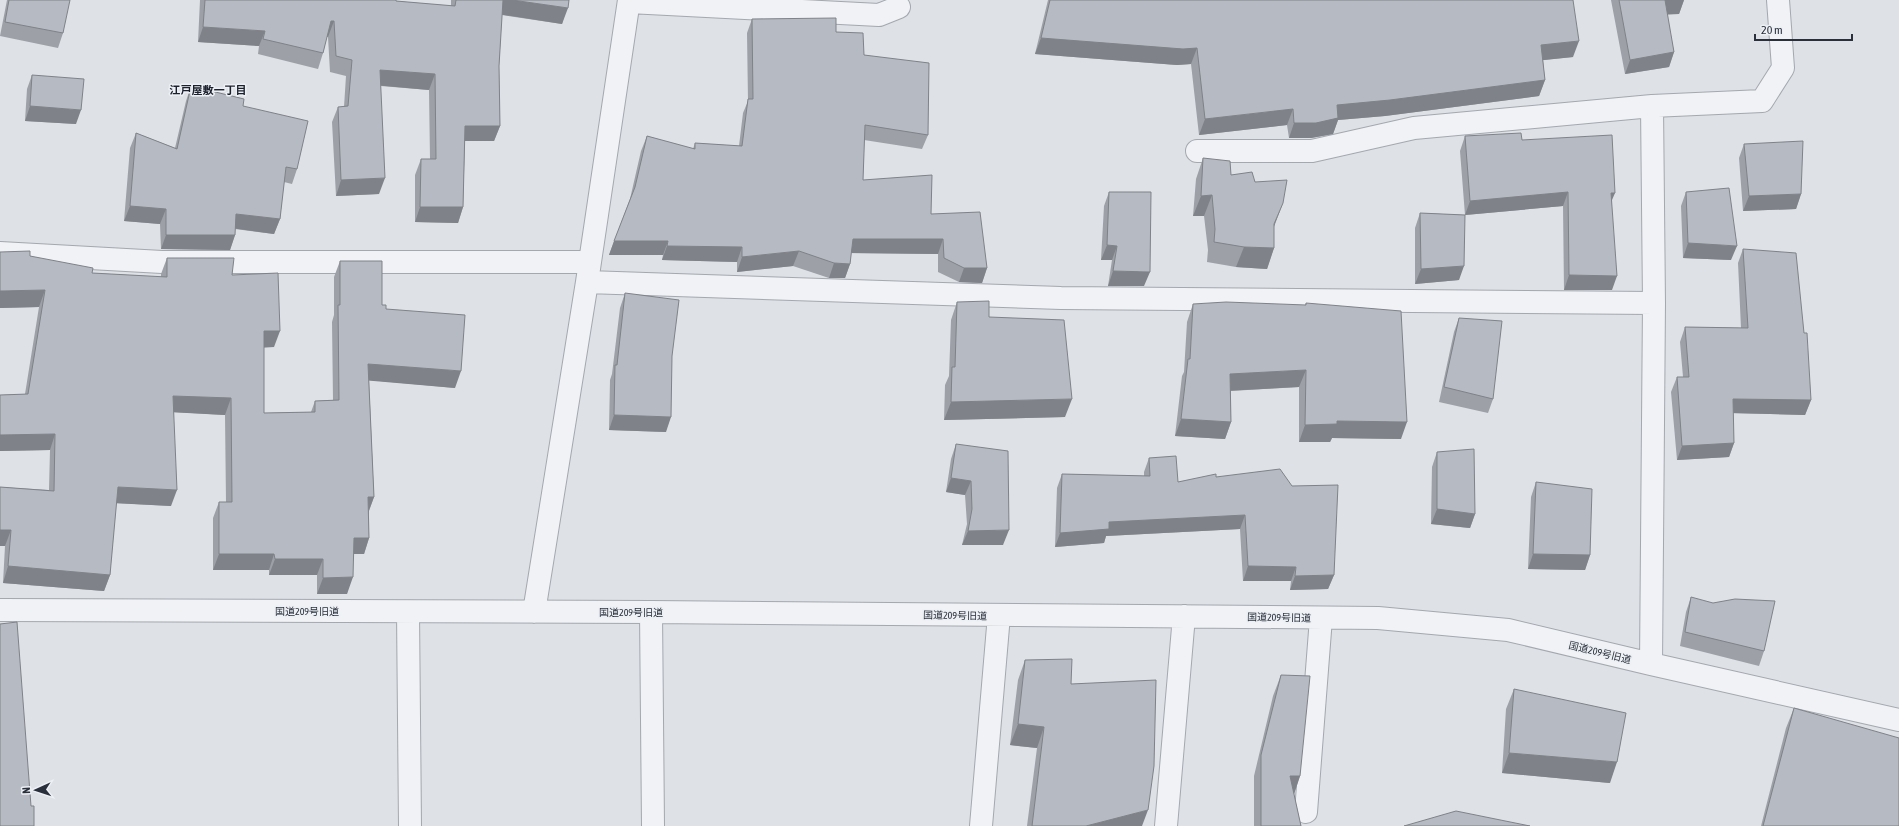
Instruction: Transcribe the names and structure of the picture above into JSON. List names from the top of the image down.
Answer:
{
  "streets": {
    "street": ["国道209号旧道"]
  },
  "districts": ["江戸屋敷一丁目"],
  "scale_bar": "20 m",
  "north": "left"
}
